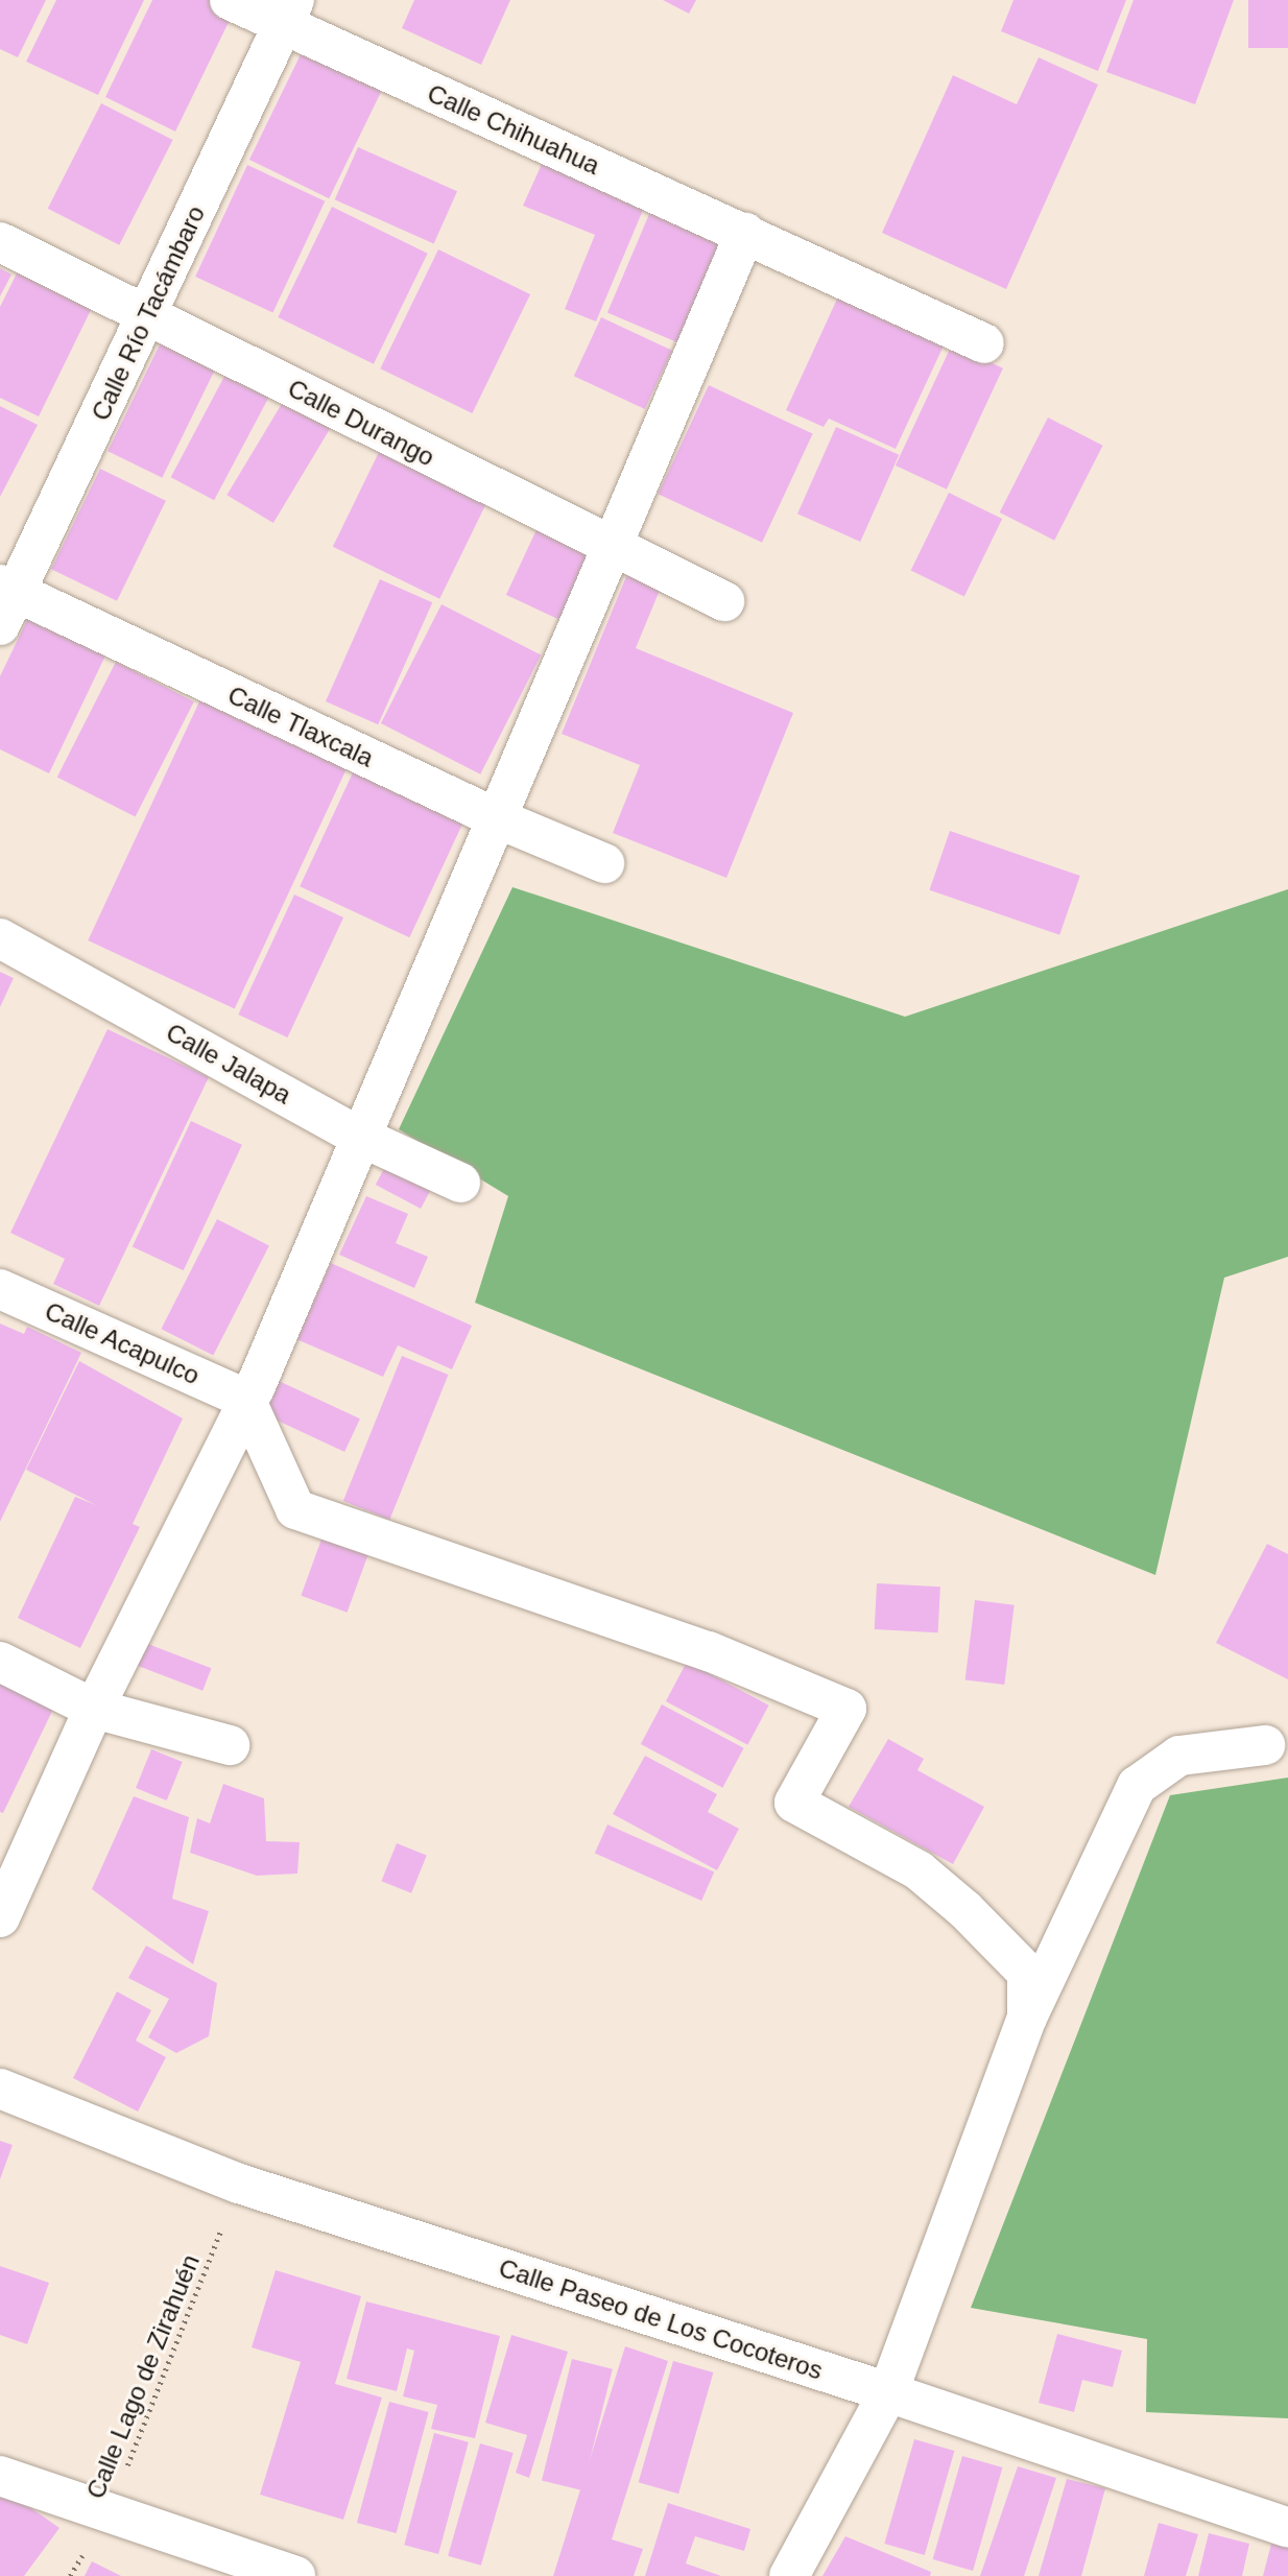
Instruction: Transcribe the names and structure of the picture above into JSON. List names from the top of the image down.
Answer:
{
  "streets": {
    "street": [
      "Calle Chihuahua",
      "Calle Río Tacámbaro",
      "Calle Durango",
      "Calle Tlaxcala",
      "Calle Jalapa",
      "Calle Acapulco",
      "Calle Paseo de Los Cocoteros"
    ],
    "path": ["Calle Lago de Zirahuén"]
  },
  "crossings": [
    ["Calle Chihuahua", "Calle Río Tacámbaro"],
    ["Calle Río Tacámbaro", "Calle Durango"],
    ["Calle Río Tacámbaro", "Calle Tlaxcala"],
    ["Calle Paseo de Los Cocoteros", "Calle Lago de Zirahuén"]
  ]
}
